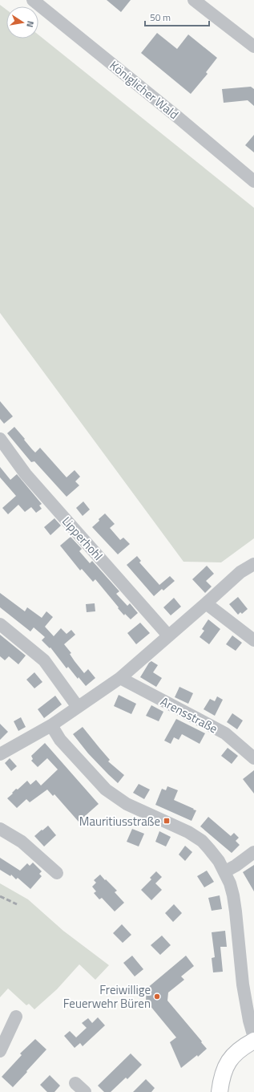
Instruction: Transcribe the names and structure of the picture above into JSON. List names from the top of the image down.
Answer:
{
  "streets": {
    "street": ["Königlicher Wald", "Lipperhohl", "Arensstraße"]
  },
  "places": {
    "transit": ["Mauritiusstraße"],
    "other": ["Freiwillige Feuerwehr Büren"]
  },
  "scale_bar": "50 m",
  "north": "right"
}
